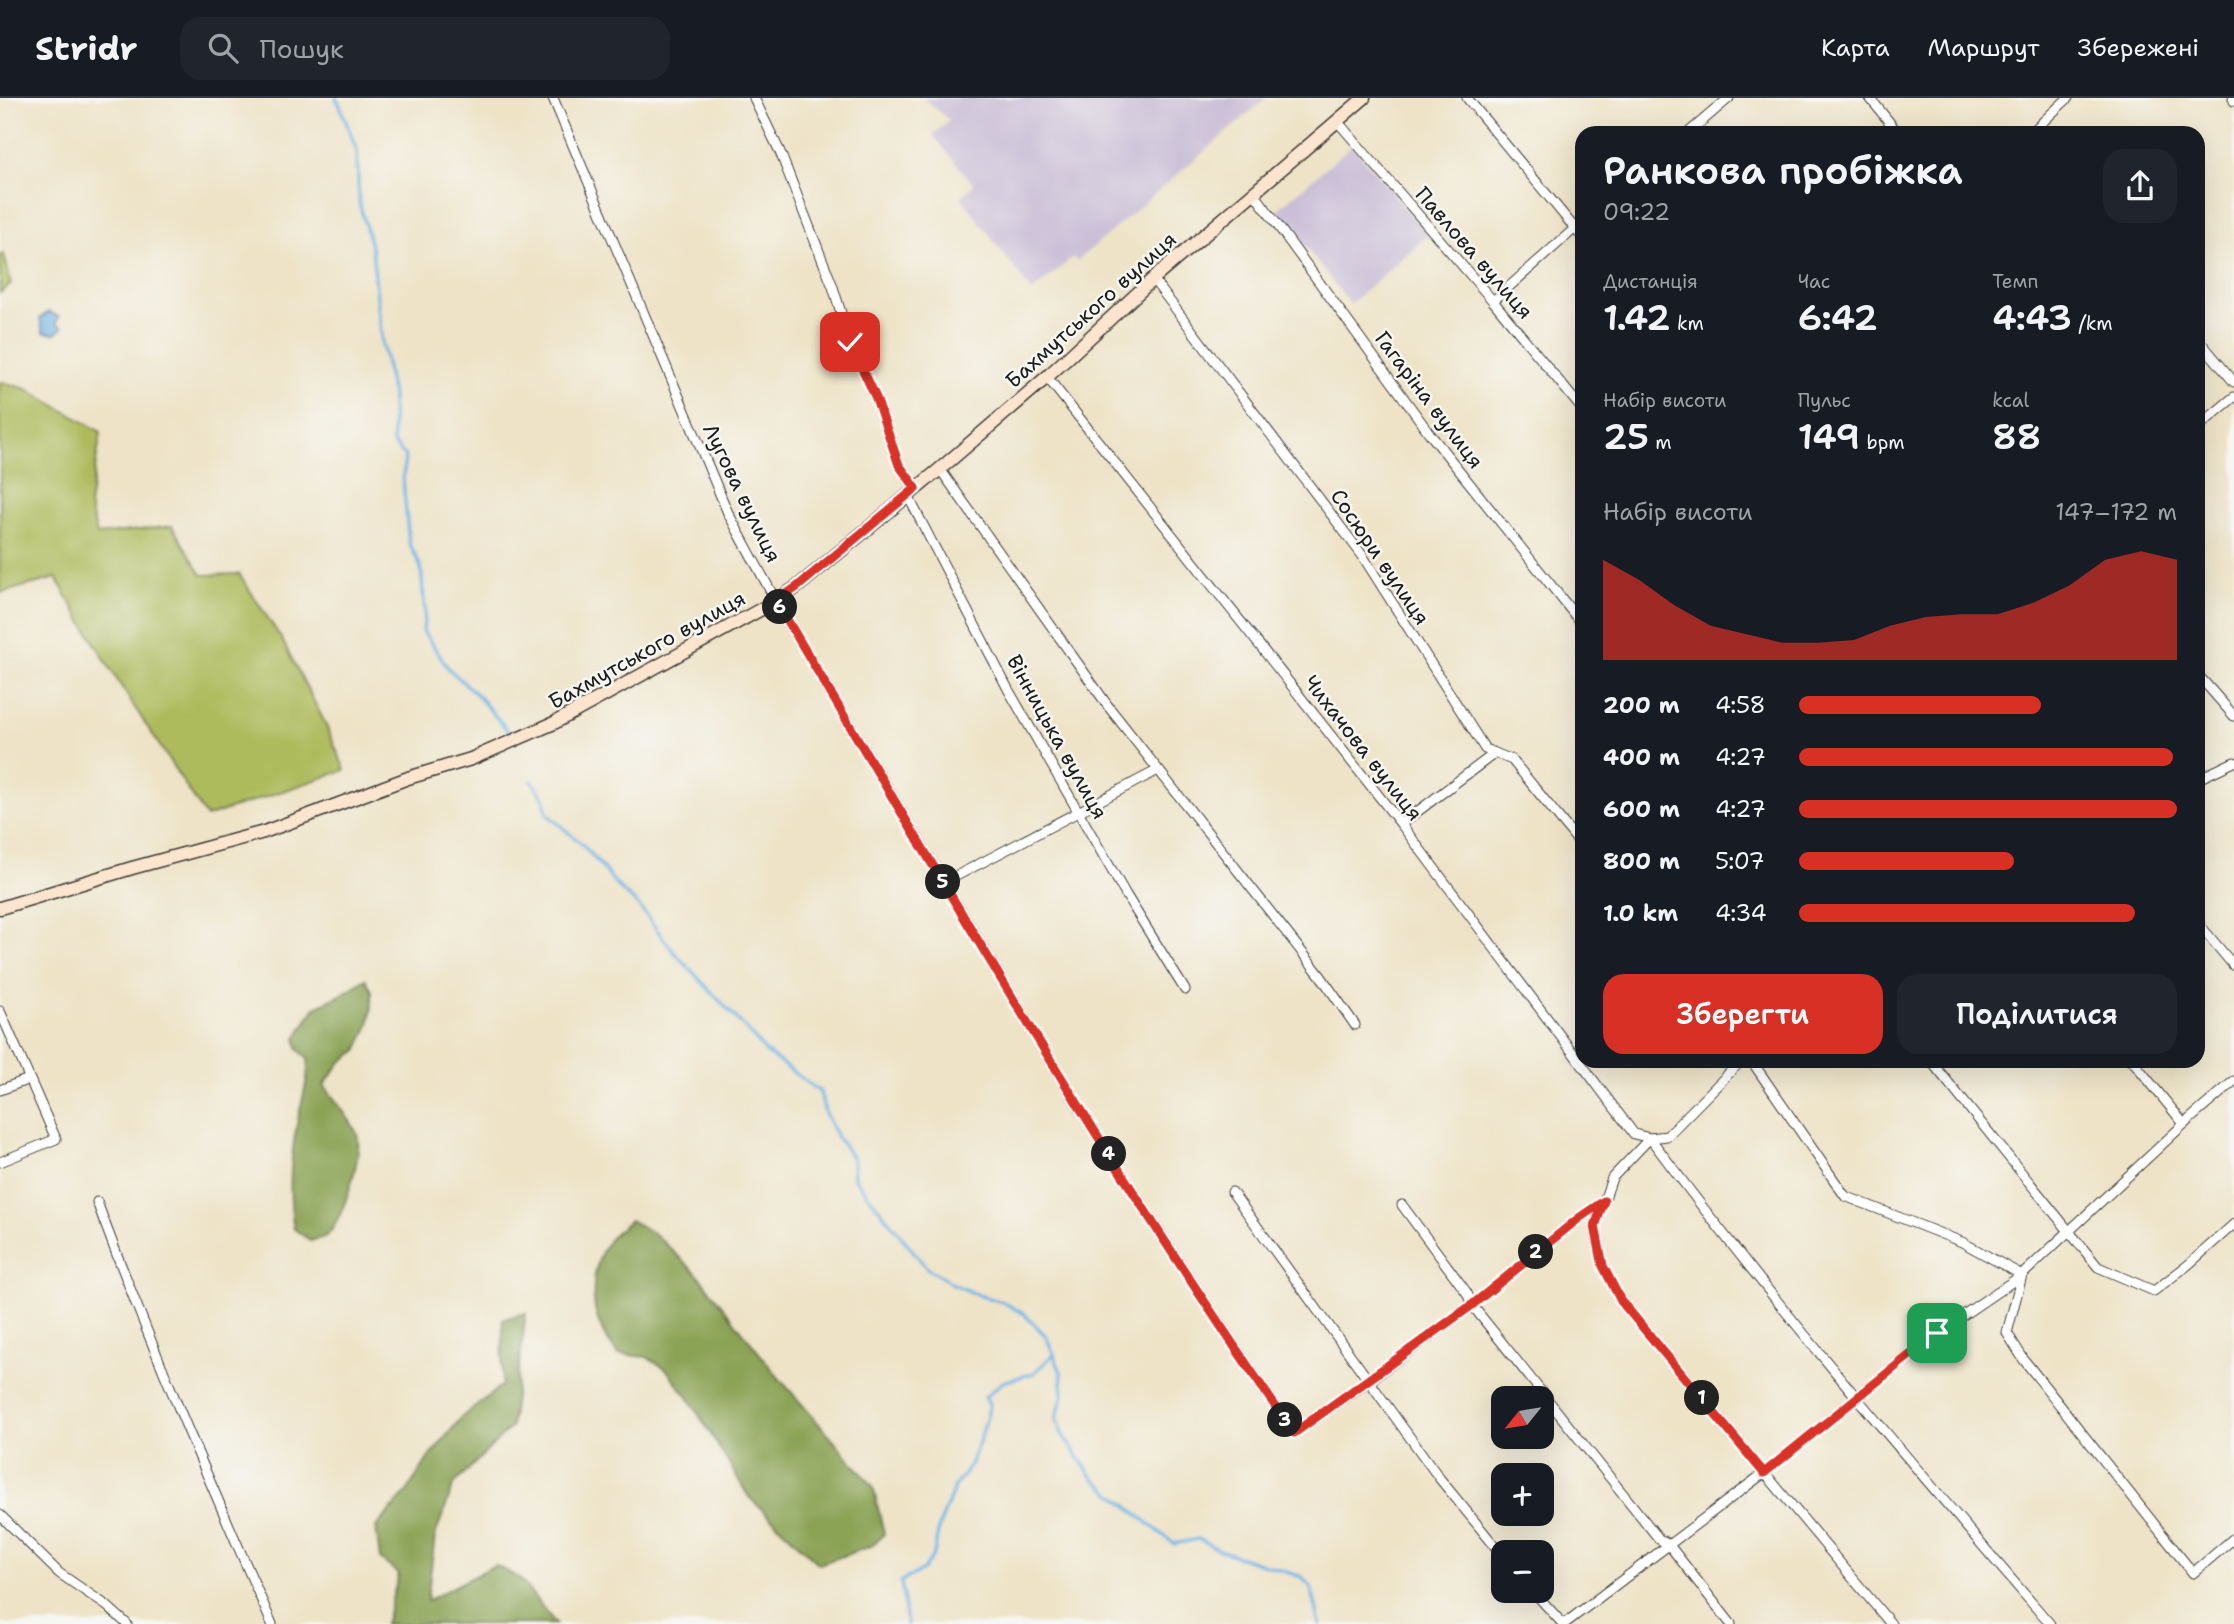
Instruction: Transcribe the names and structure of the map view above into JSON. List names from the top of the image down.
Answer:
{
  "streets": {
    "main road": ["Бахмутського вулиця"],
    "street": [
      "Павлова вулиця",
      "Гагаріна вулиця",
      "Лугова вулиця",
      "Сосюри вулиця",
      "Вінницька вулиця",
      "Чихачова вулиця"
    ]
  },
  "crossings": [
    ["Павлова вулиця", "Бахмутського вулиця"],
    ["Бахмутського вулиця", "Гагаріна вулиця"],
    ["Бахмутського вулиця", "Лугова вулиця"],
    ["Бахмутського вулиця", "Сосюри вулиця"],
    ["Бахмутського вулиця", "Вінницька вулиця"],
    ["Бахмутського вулиця", "Чихачова вулиця"]
  ],
  "north": "bottom left",
  "page": {
    "header": "Stridr",
    "search": "Пошук",
    "nav": ["Карта", "Маршрут", "Збережені"],
    "heading": ["Ранкова пробіжка", "09:22"],
    "stats": [
      ["Дистанція", "1.42 km"],
      ["Час", "6:42"],
      ["Темп", "4:43 /km"],
      ["Набір висоти", "25 m"],
      ["Пульс", "149 bpm"],
      ["kcal", "88"]
    ],
    "chart": ["Набір висоти", "147–172 m"],
    "pins": [
      "6",
      "5",
      "4",
      "2",
      "1",
      "3"
    ],
    "list": [
      {
        "name": "200 m",
        "note": "4:58"
      },
      {
        "name": "400 m",
        "note": "4:27"
      },
      {
        "name": "600 m",
        "note": "4:27"
      },
      {
        "name": "800 m",
        "note": "5:07"
      },
      {
        "name": "1.0 km",
        "note": "4:34"
      }
    ],
    "buttons": ["Зберегти", "Поділитися"],
    "map_buttons": ["+", "−"]
  }
}
